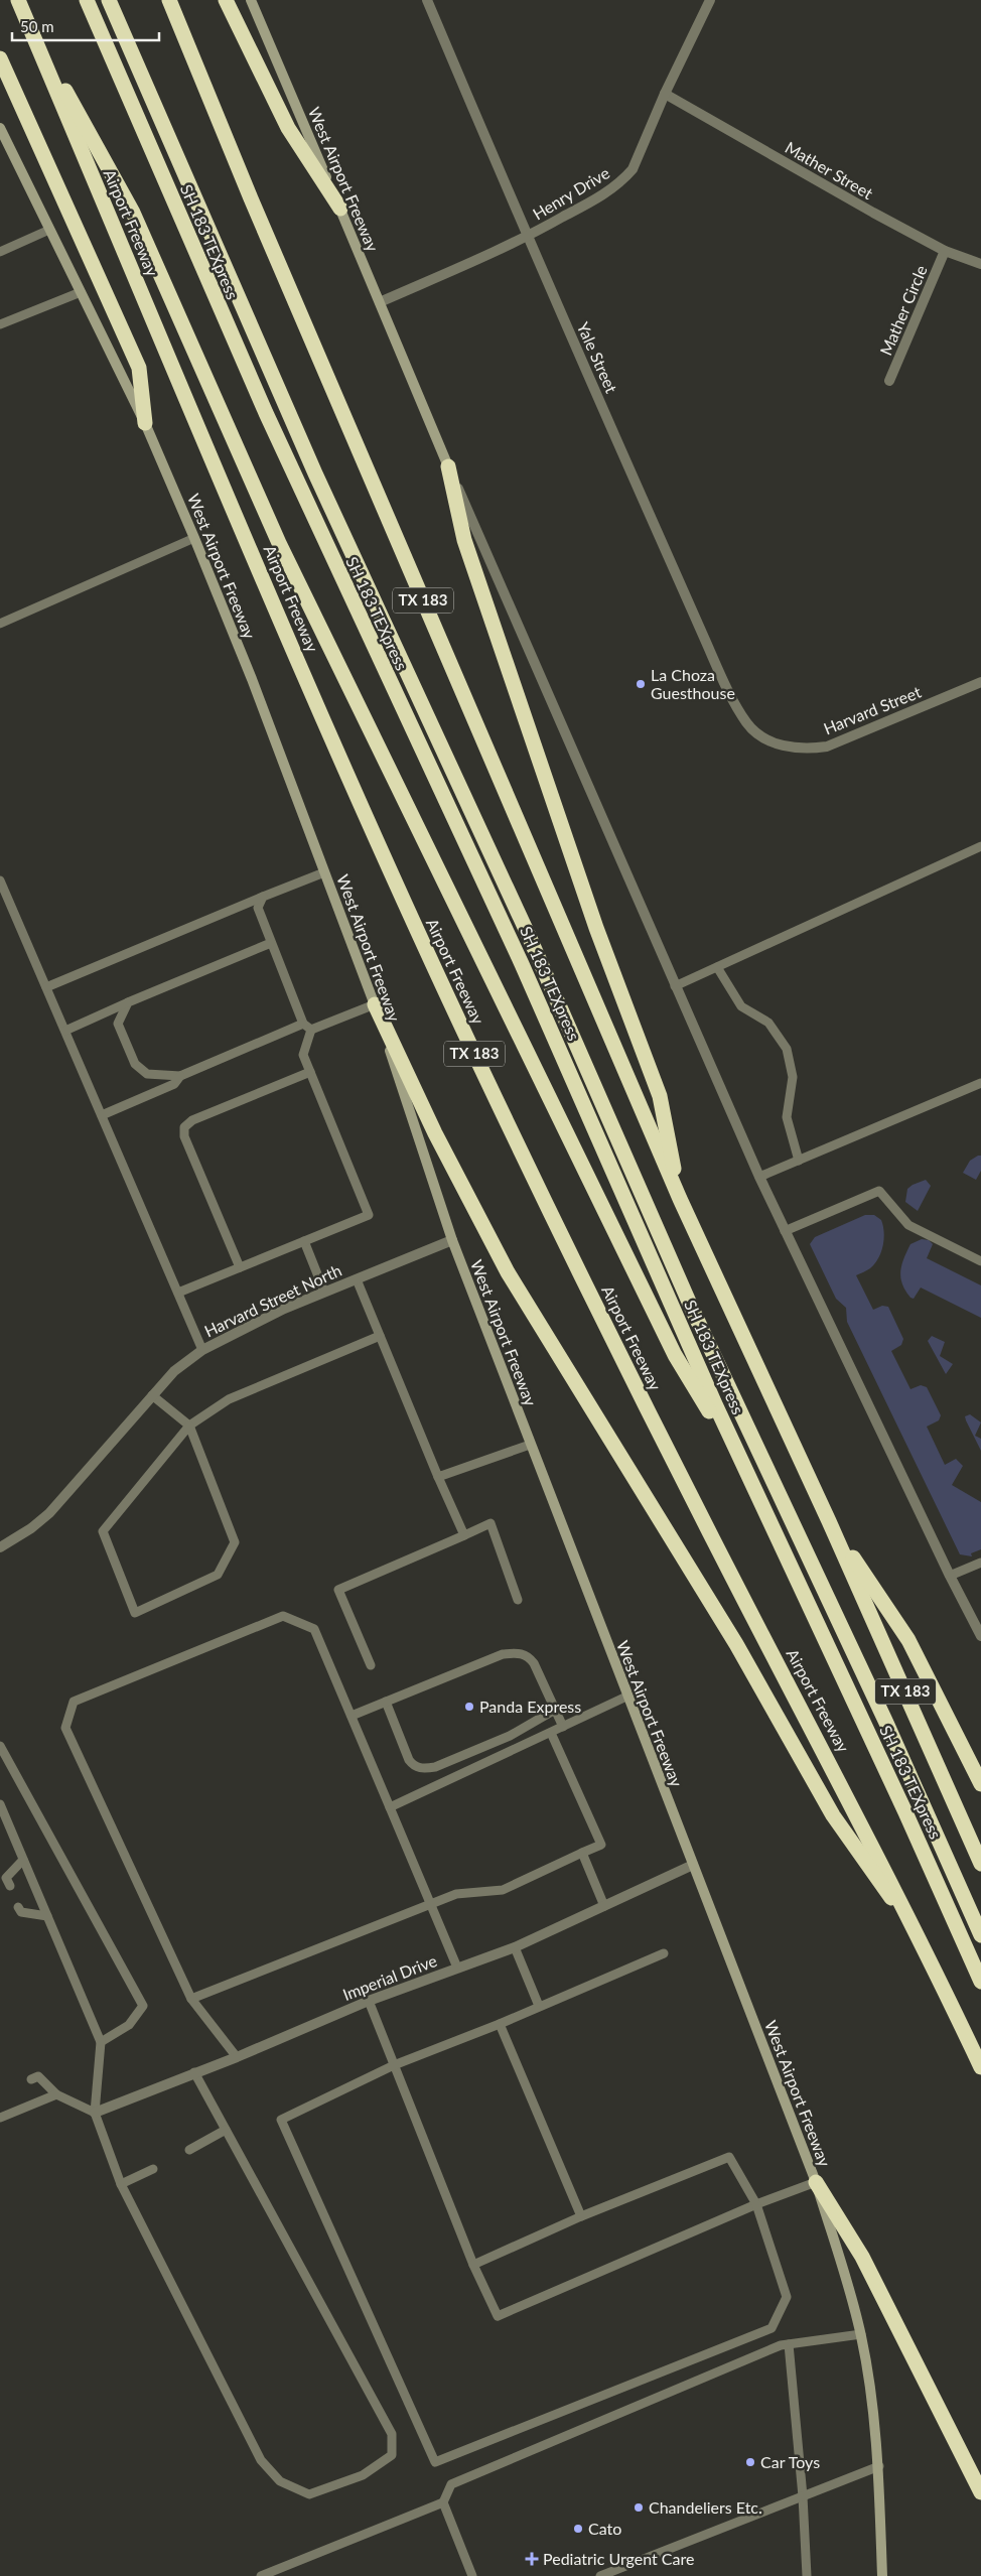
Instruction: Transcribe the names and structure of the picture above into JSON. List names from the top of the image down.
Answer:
{
  "streets": {
    "highway": ["Airport Freeway", "SH 183 TEXpress", "TX 183"],
    "main road": ["West Airport Freeway"],
    "street": [
      "Mather Street",
      "Henry Drive",
      "Mather Circle",
      "Yale Street",
      "Harvard Street",
      "Harvard Street North",
      "Imperial Drive"
    ]
  },
  "crossings": [
    ["Mather Street", "Henry Drive"],
    ["Mather Street", "Mather Circle"],
    ["West Airport Freeway", "Henry Drive"],
    ["West Airport Freeway", "Harvard Street North"],
    ["West Airport Freeway", "Imperial Drive"],
    ["Henry Drive", "Yale Street"],
    ["Yale Street", "Harvard Street"]
  ],
  "places": {
    "other": [
      "La Choza Guesthouse",
      "Panda Express",
      "Car Toys",
      "Chandeliers Etc.",
      "Cato"
    ],
    "health": ["Pediatric Urgent Care"]
  },
  "scale_bar": "50 m"
}
